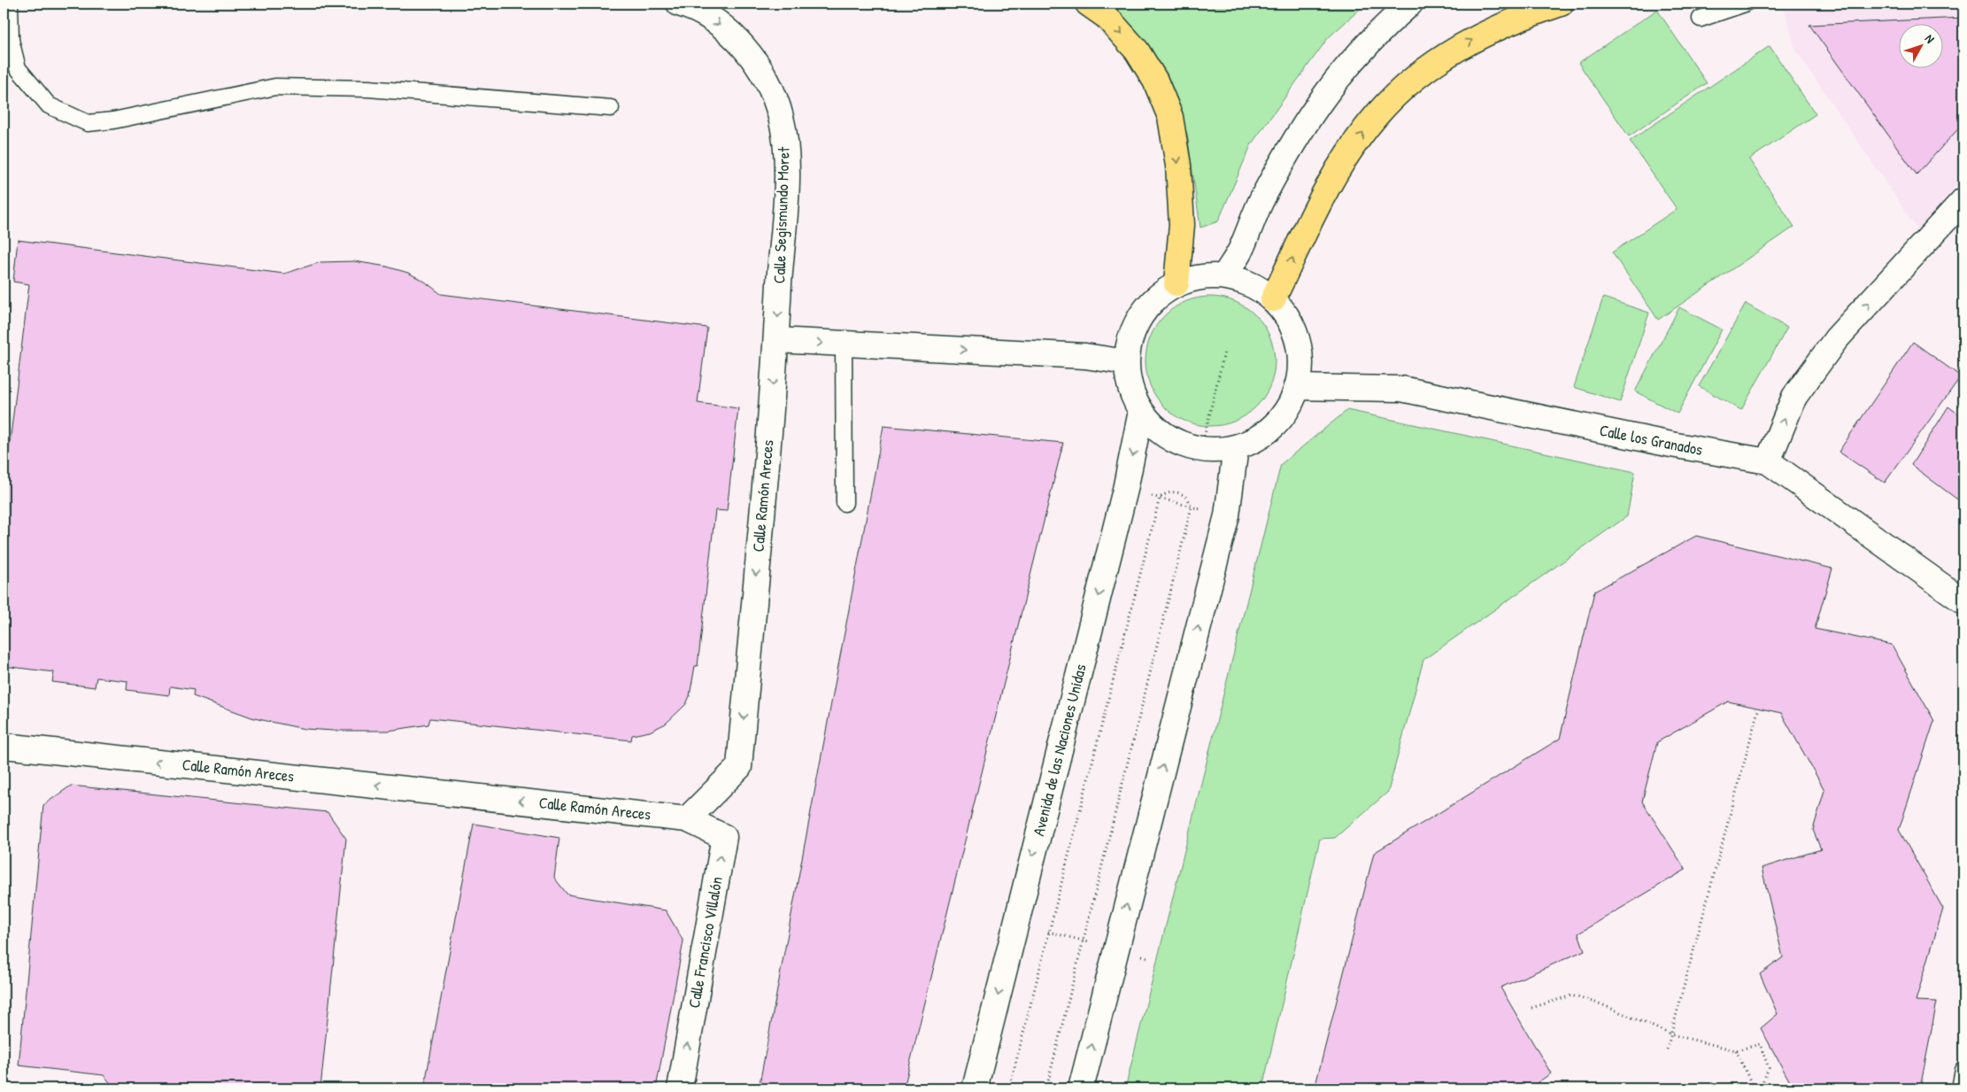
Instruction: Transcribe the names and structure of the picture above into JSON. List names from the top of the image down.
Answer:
{
  "streets": {
    "street": [
      "Calle Segismundo Moret",
      "Calle los Granados",
      "Calle Ramón Areces",
      "Avenida de las Naciones Unidas",
      "Calle Francisco Villalón"
    ]
  },
  "crossings": [
    ["Calle Segismundo Moret", "Calle Ramón Areces"],
    ["Calle Ramón Areces", "Calle Francisco Villalón"]
  ],
  "one_way": ["Calle Segismundo Moret", "Calle Francisco Villalón"],
  "north": "top right"
}
